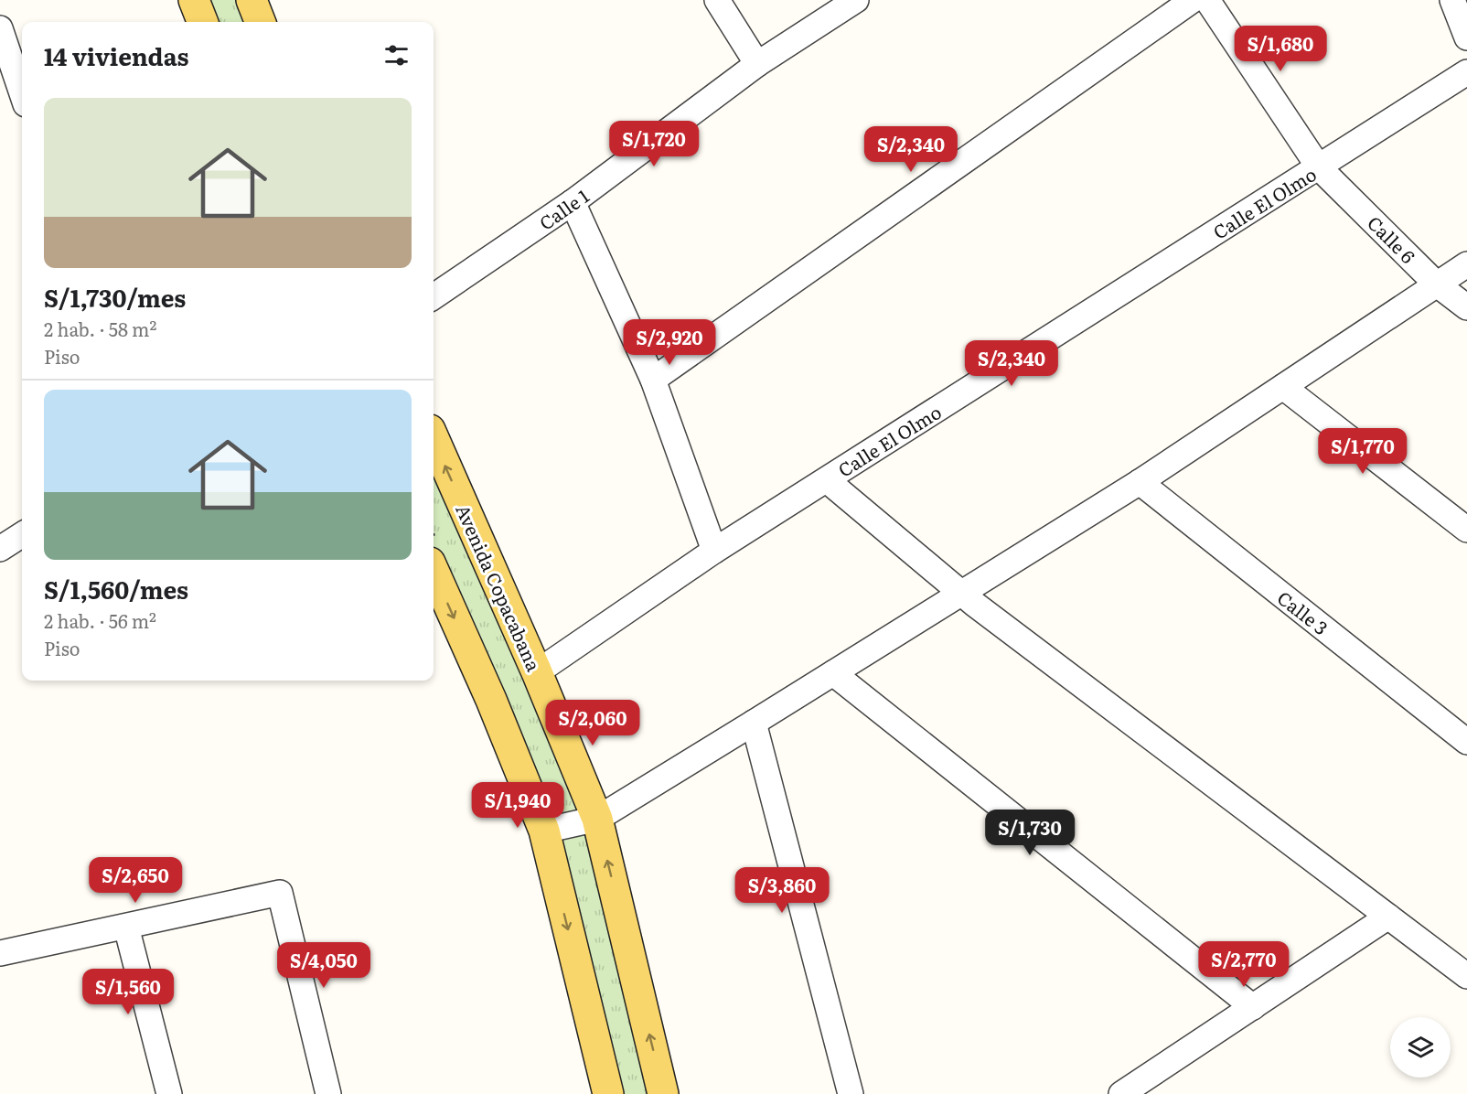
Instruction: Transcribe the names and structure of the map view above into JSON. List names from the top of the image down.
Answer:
{
  "streets": {
    "main road": ["Avenida Copacabana"],
    "street": [
      "Calle El Olmo",
      "Calle 1",
      "Calle 6",
      "Calle 3"
    ]
  },
  "crossings": [
    ["Calle El Olmo", "Calle 6"],
    ["Calle El Olmo", "Avenida Copacabana"]
  ],
  "page": {
    "heading": "14 viviendas",
    "price": [
      "S/1,680",
      "S/1,720",
      "S/2,340",
      "S/2,920",
      "S/2,340",
      "S/1,770",
      "S/2,060",
      "S/1,940",
      "S/1,730",
      "S/2,650",
      "S/3,860",
      "S/2,770",
      "S/4,050",
      "S/1,560"
    ],
    "list": [
      {
        "name": "S/1,730/mes",
        "note": "2 hab. · 58 m² · Piso"
      },
      {
        "name": "S/1,560/mes",
        "note": "2 hab. · 56 m² · Piso"
      }
    ]
  }
}
